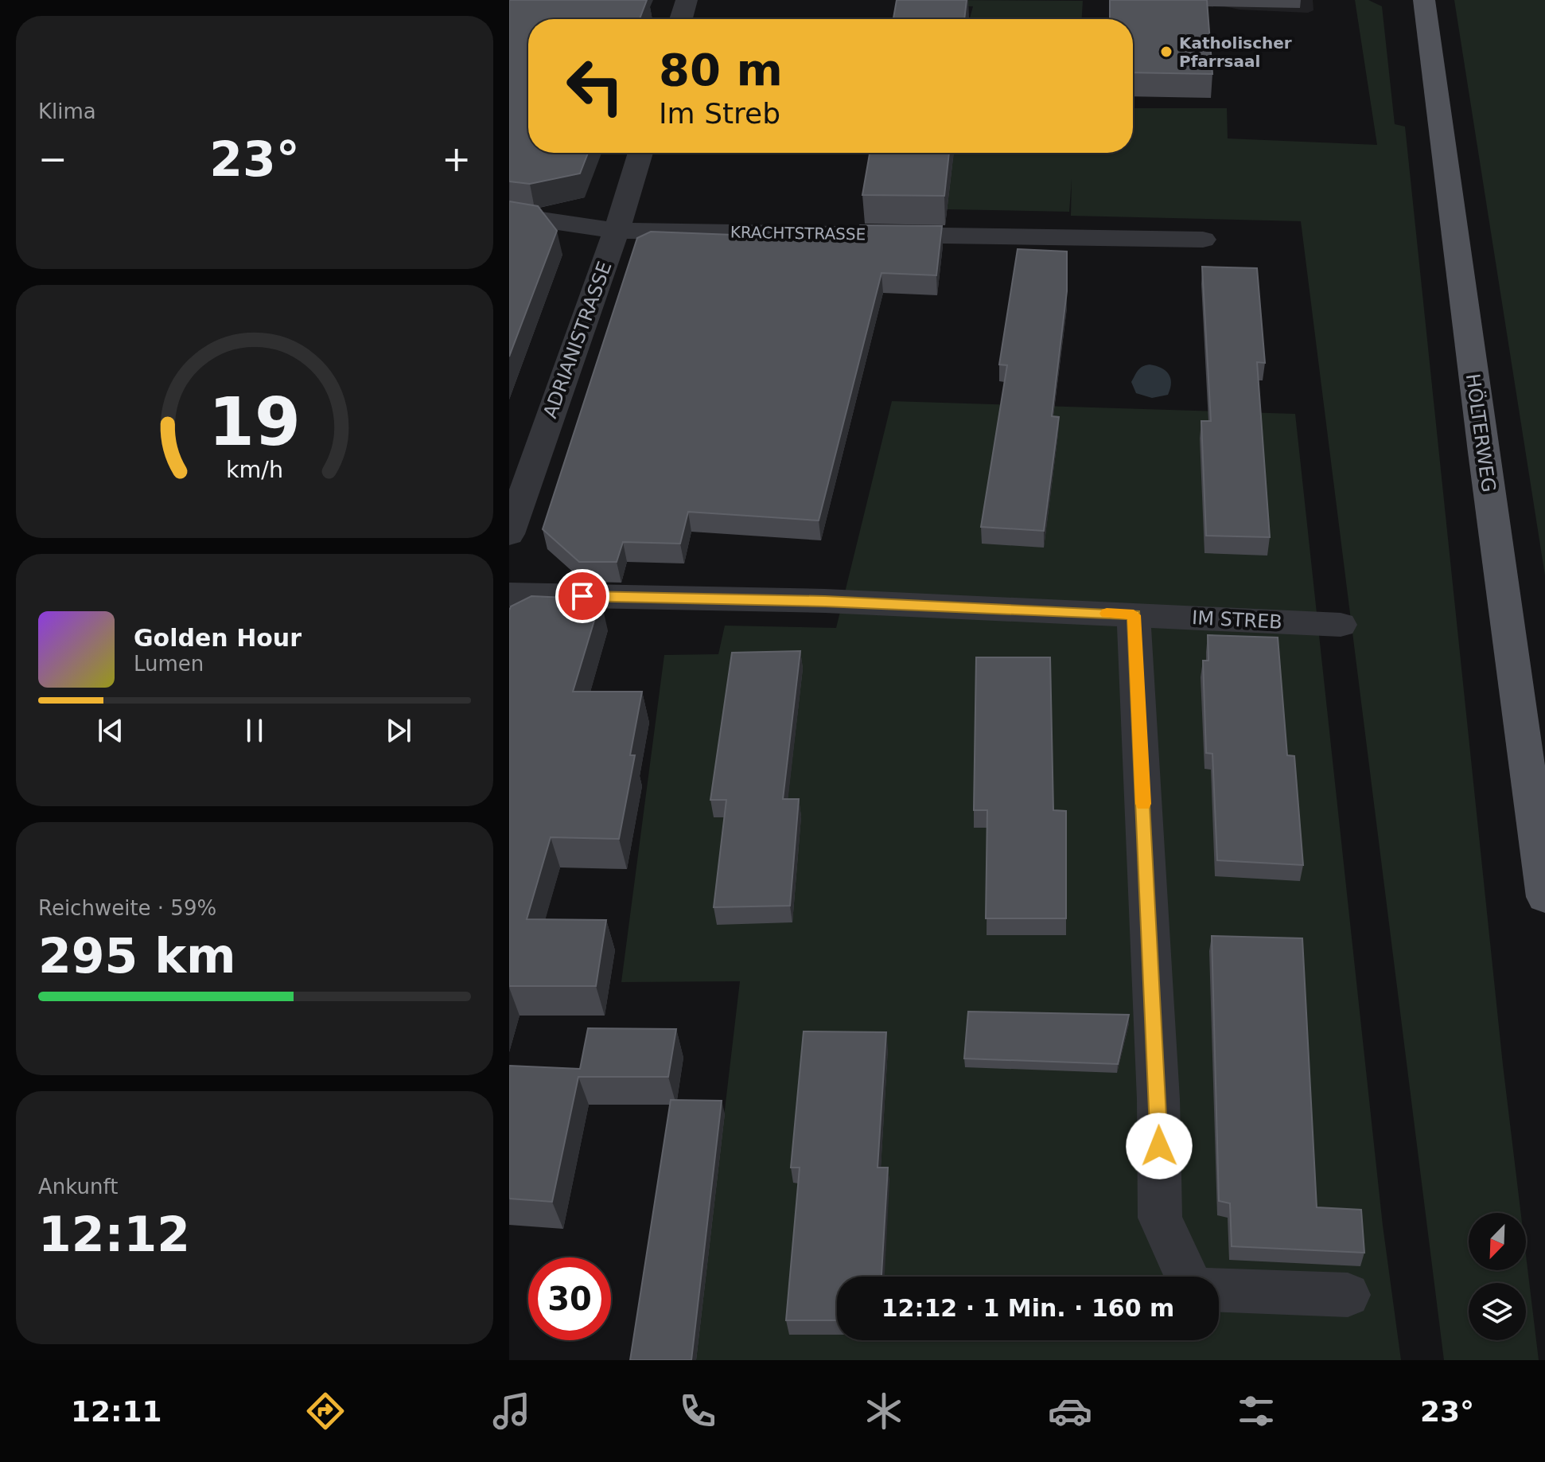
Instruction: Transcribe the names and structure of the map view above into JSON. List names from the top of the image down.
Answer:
{
  "streets": {
    "main road": ["HÖLTERWEG"],
    "street": ["KRACHTSTRASSE", "ADRIANISTRASSE", "IM STREB"]
  },
  "crossings": [
    ["KRACHTSTRASSE", "ADRIANISTRASSE"]
  ],
  "places": ["Katholischer Pfarrsaal"],
  "north": "bottom left",
  "page": {
    "tile": [
      "Klima",
      ["Reichweite · 59%", "295 km"],
      ["Ankunft", "12:12"]
    ],
    "turn": ["80 m", "Im Streb"],
    "heat": ["−", "23°", "+"],
    "song": ["Golden Hour", "Lumen"],
    "limit": "30",
    "trip": "12:12 · 1 Min. · 160 m",
    "tabs": ["12:11", "23°"],
    "gauge": ["19", "km/h"]
  }
}
